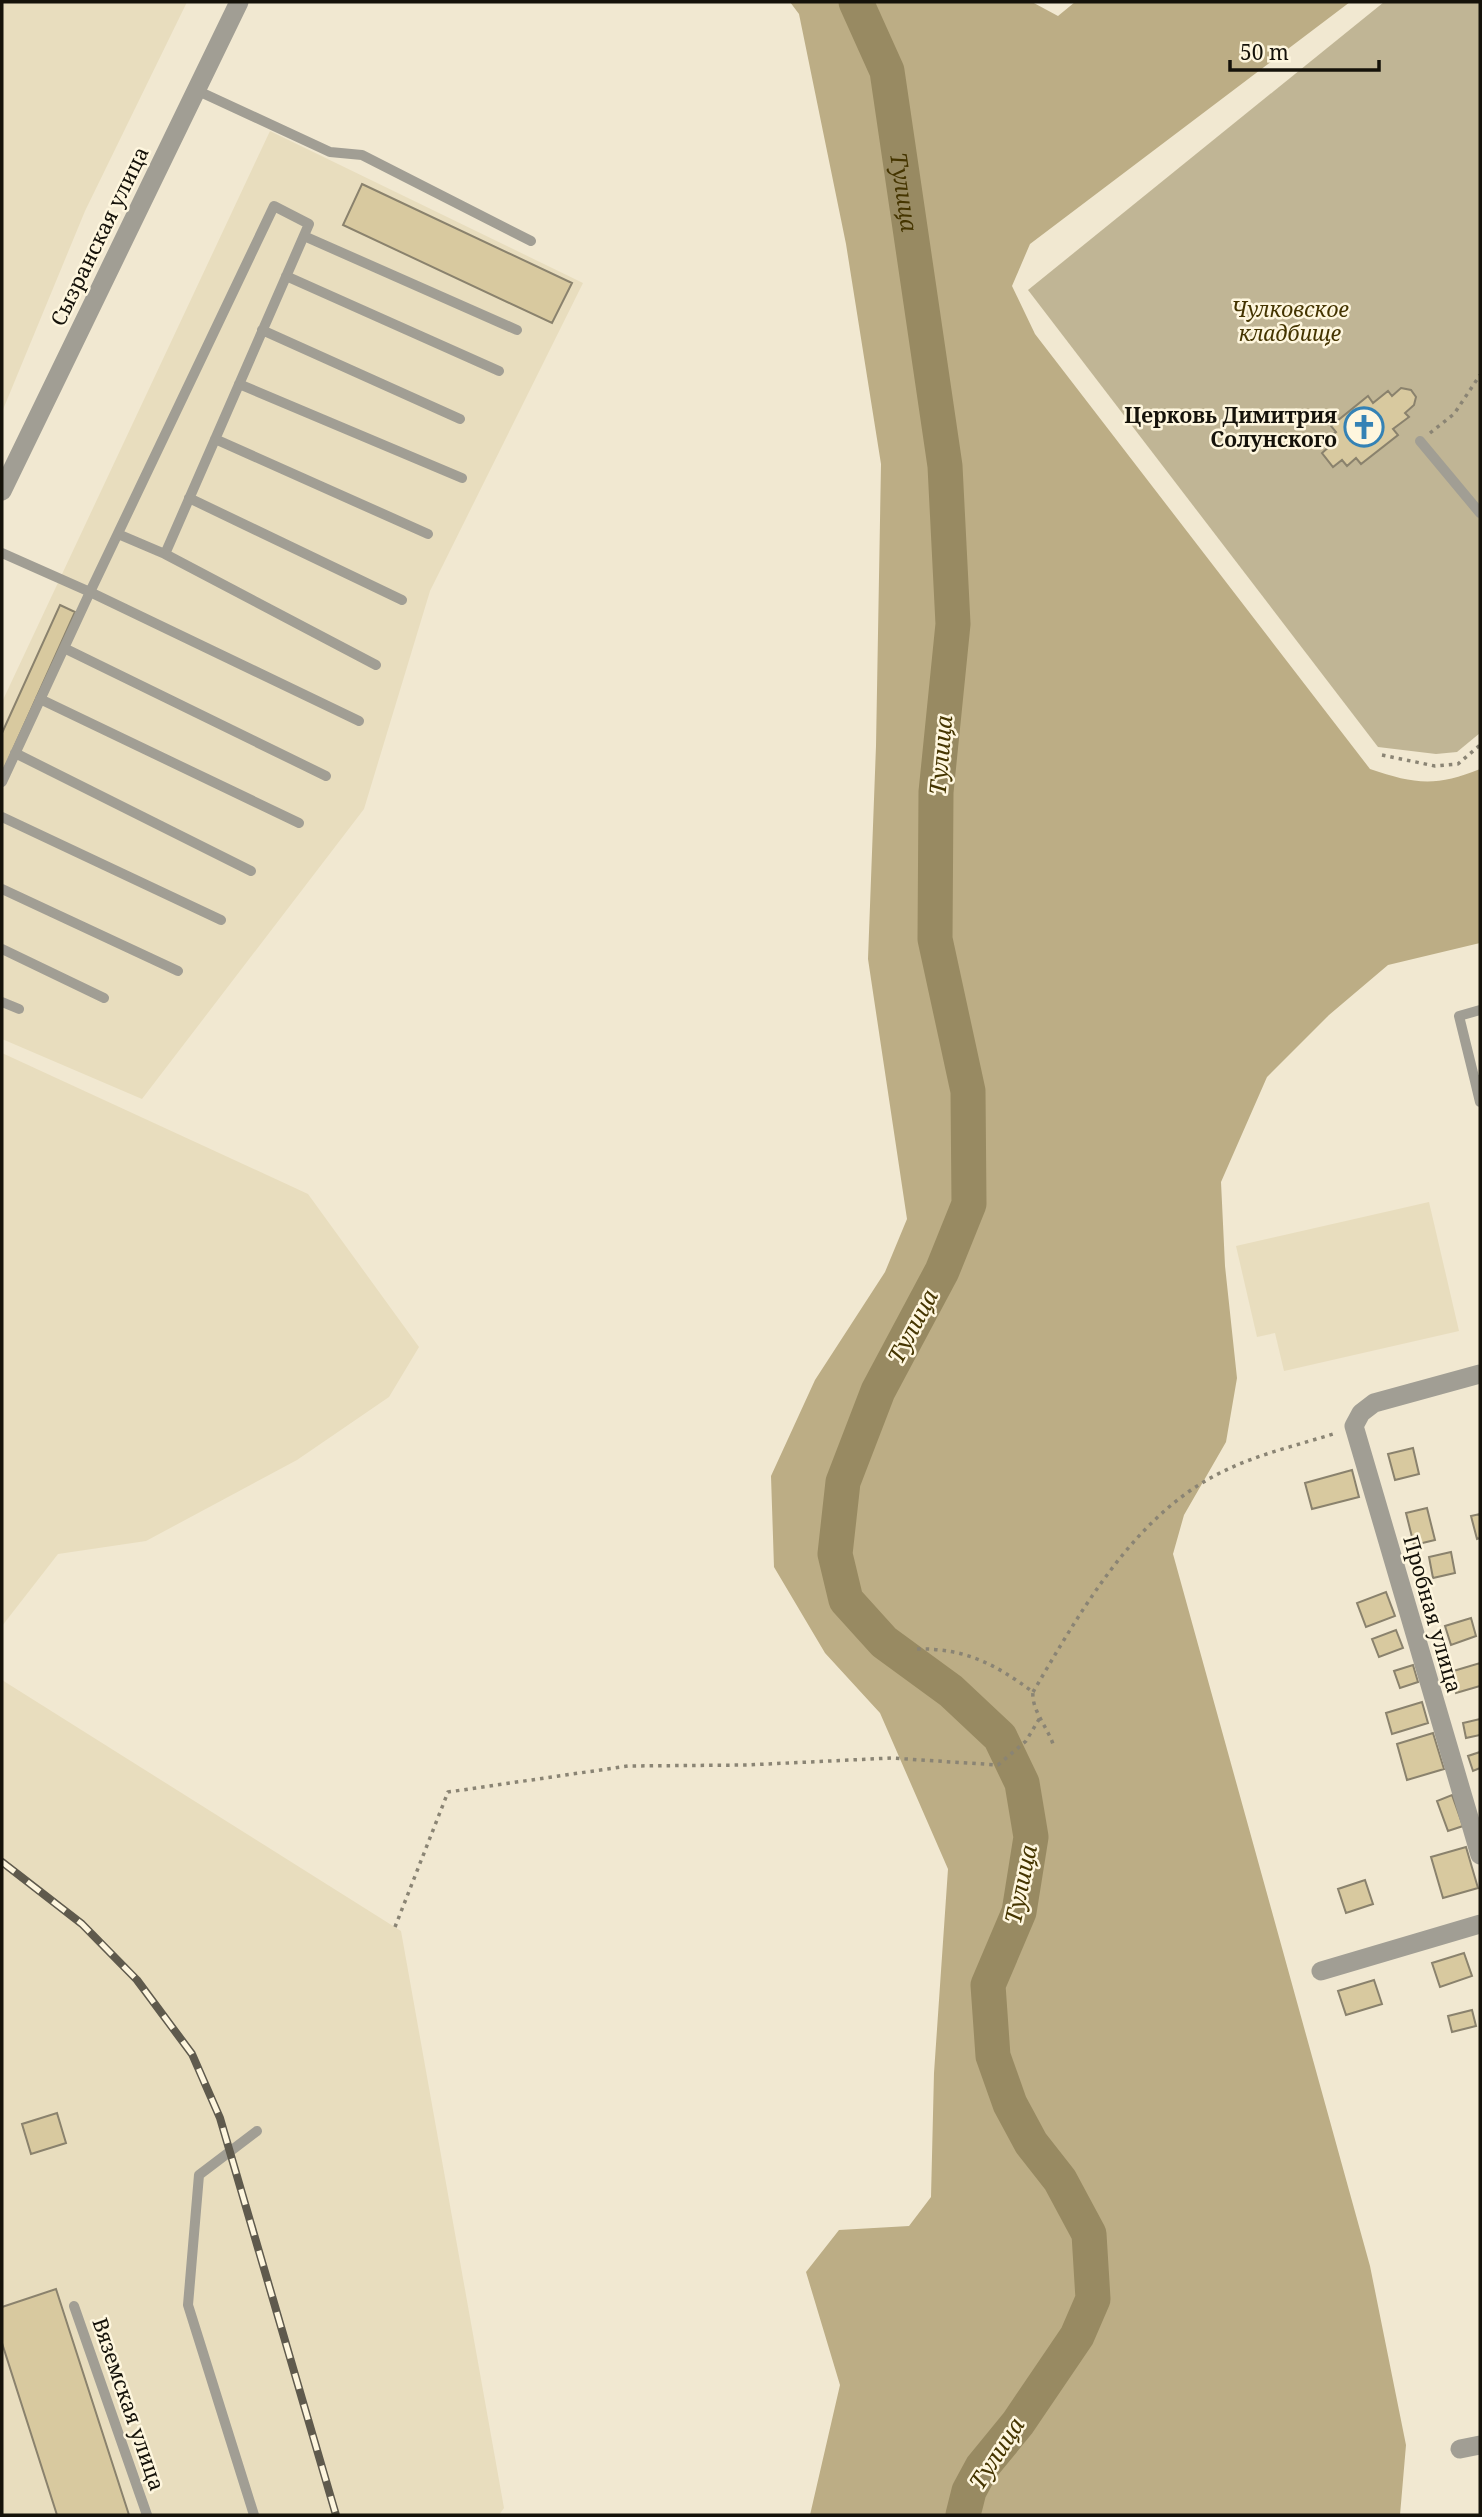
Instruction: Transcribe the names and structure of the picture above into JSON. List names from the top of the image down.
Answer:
{
  "streets": {
    "street": ["Сызранская улица", "Пробная улица"],
    "lane": ["Вяземская улица"]
  },
  "water": ["Тулица"],
  "parks": ["Чулковское кладбище"],
  "places": {
    "church": ["Церковь Димитрия Солунского"]
  },
  "scale_bar": "50 m"
}
